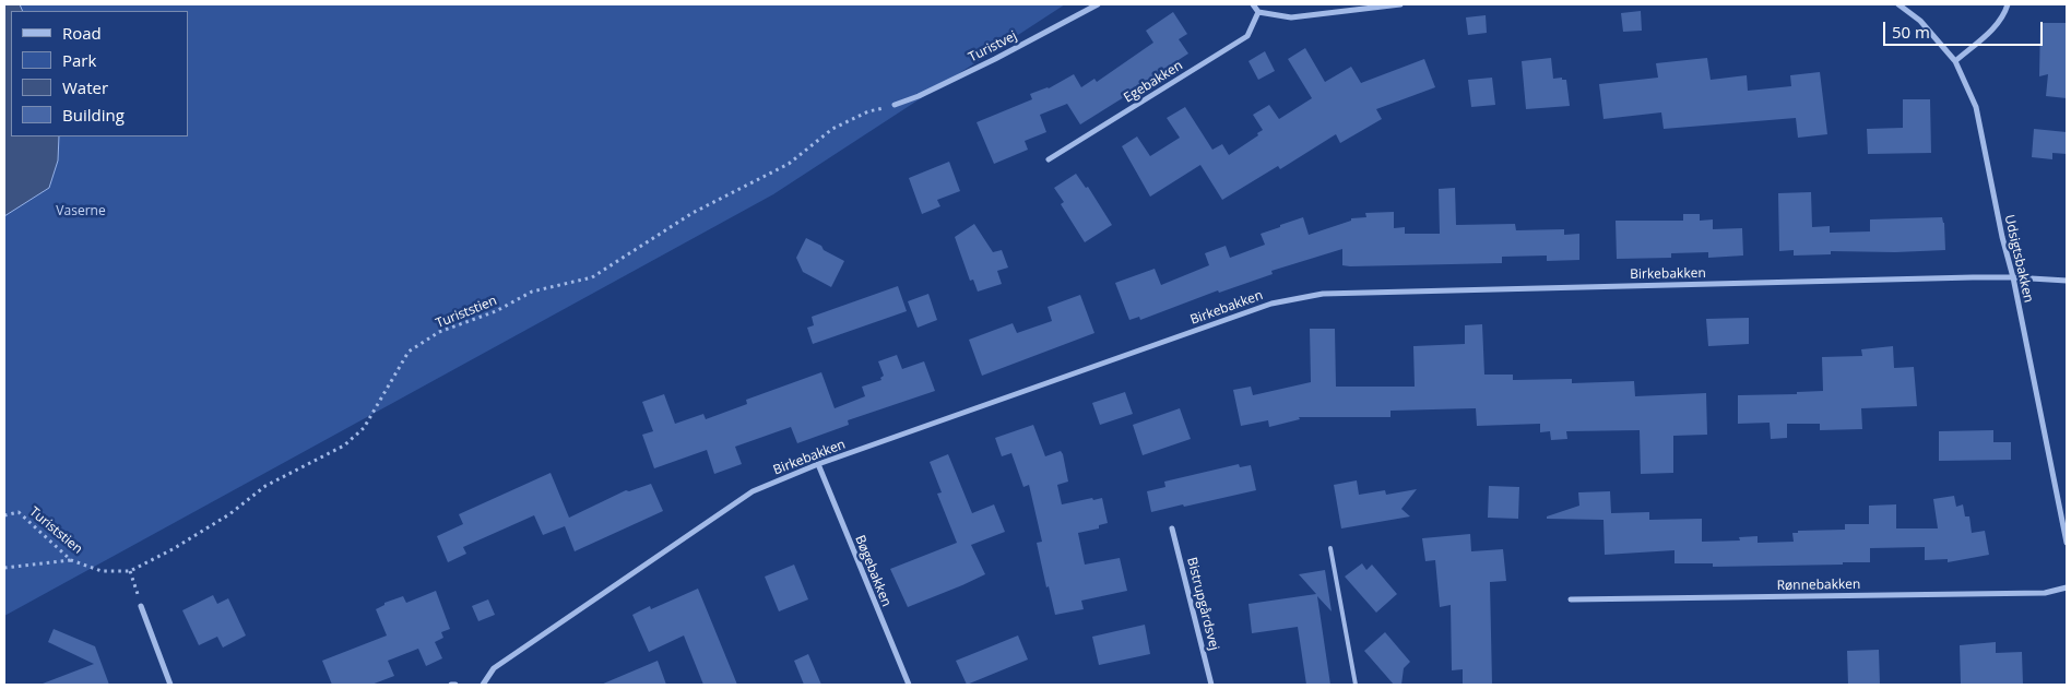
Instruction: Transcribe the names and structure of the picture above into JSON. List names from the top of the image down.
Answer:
{
  "streets": {
    "street": [
      "Turistvej",
      "Egebakken",
      "Udsigtsbakken",
      "Birkebakken",
      "Bøgebakken",
      "Rønnebakken",
      "Bistrupgårdsvej"
    ],
    "path": ["Turiststien"]
  },
  "crossings": [
    ["Turistvej", "Turiststien"],
    ["Udsigtsbakken", "Birkebakken"],
    ["Birkebakken", "Bøgebakken"]
  ],
  "parks": ["Vaserne"],
  "legend": [
    "Road",
    "Park",
    "Water",
    "Building"
  ],
  "scale_bar": "50 m"
}
